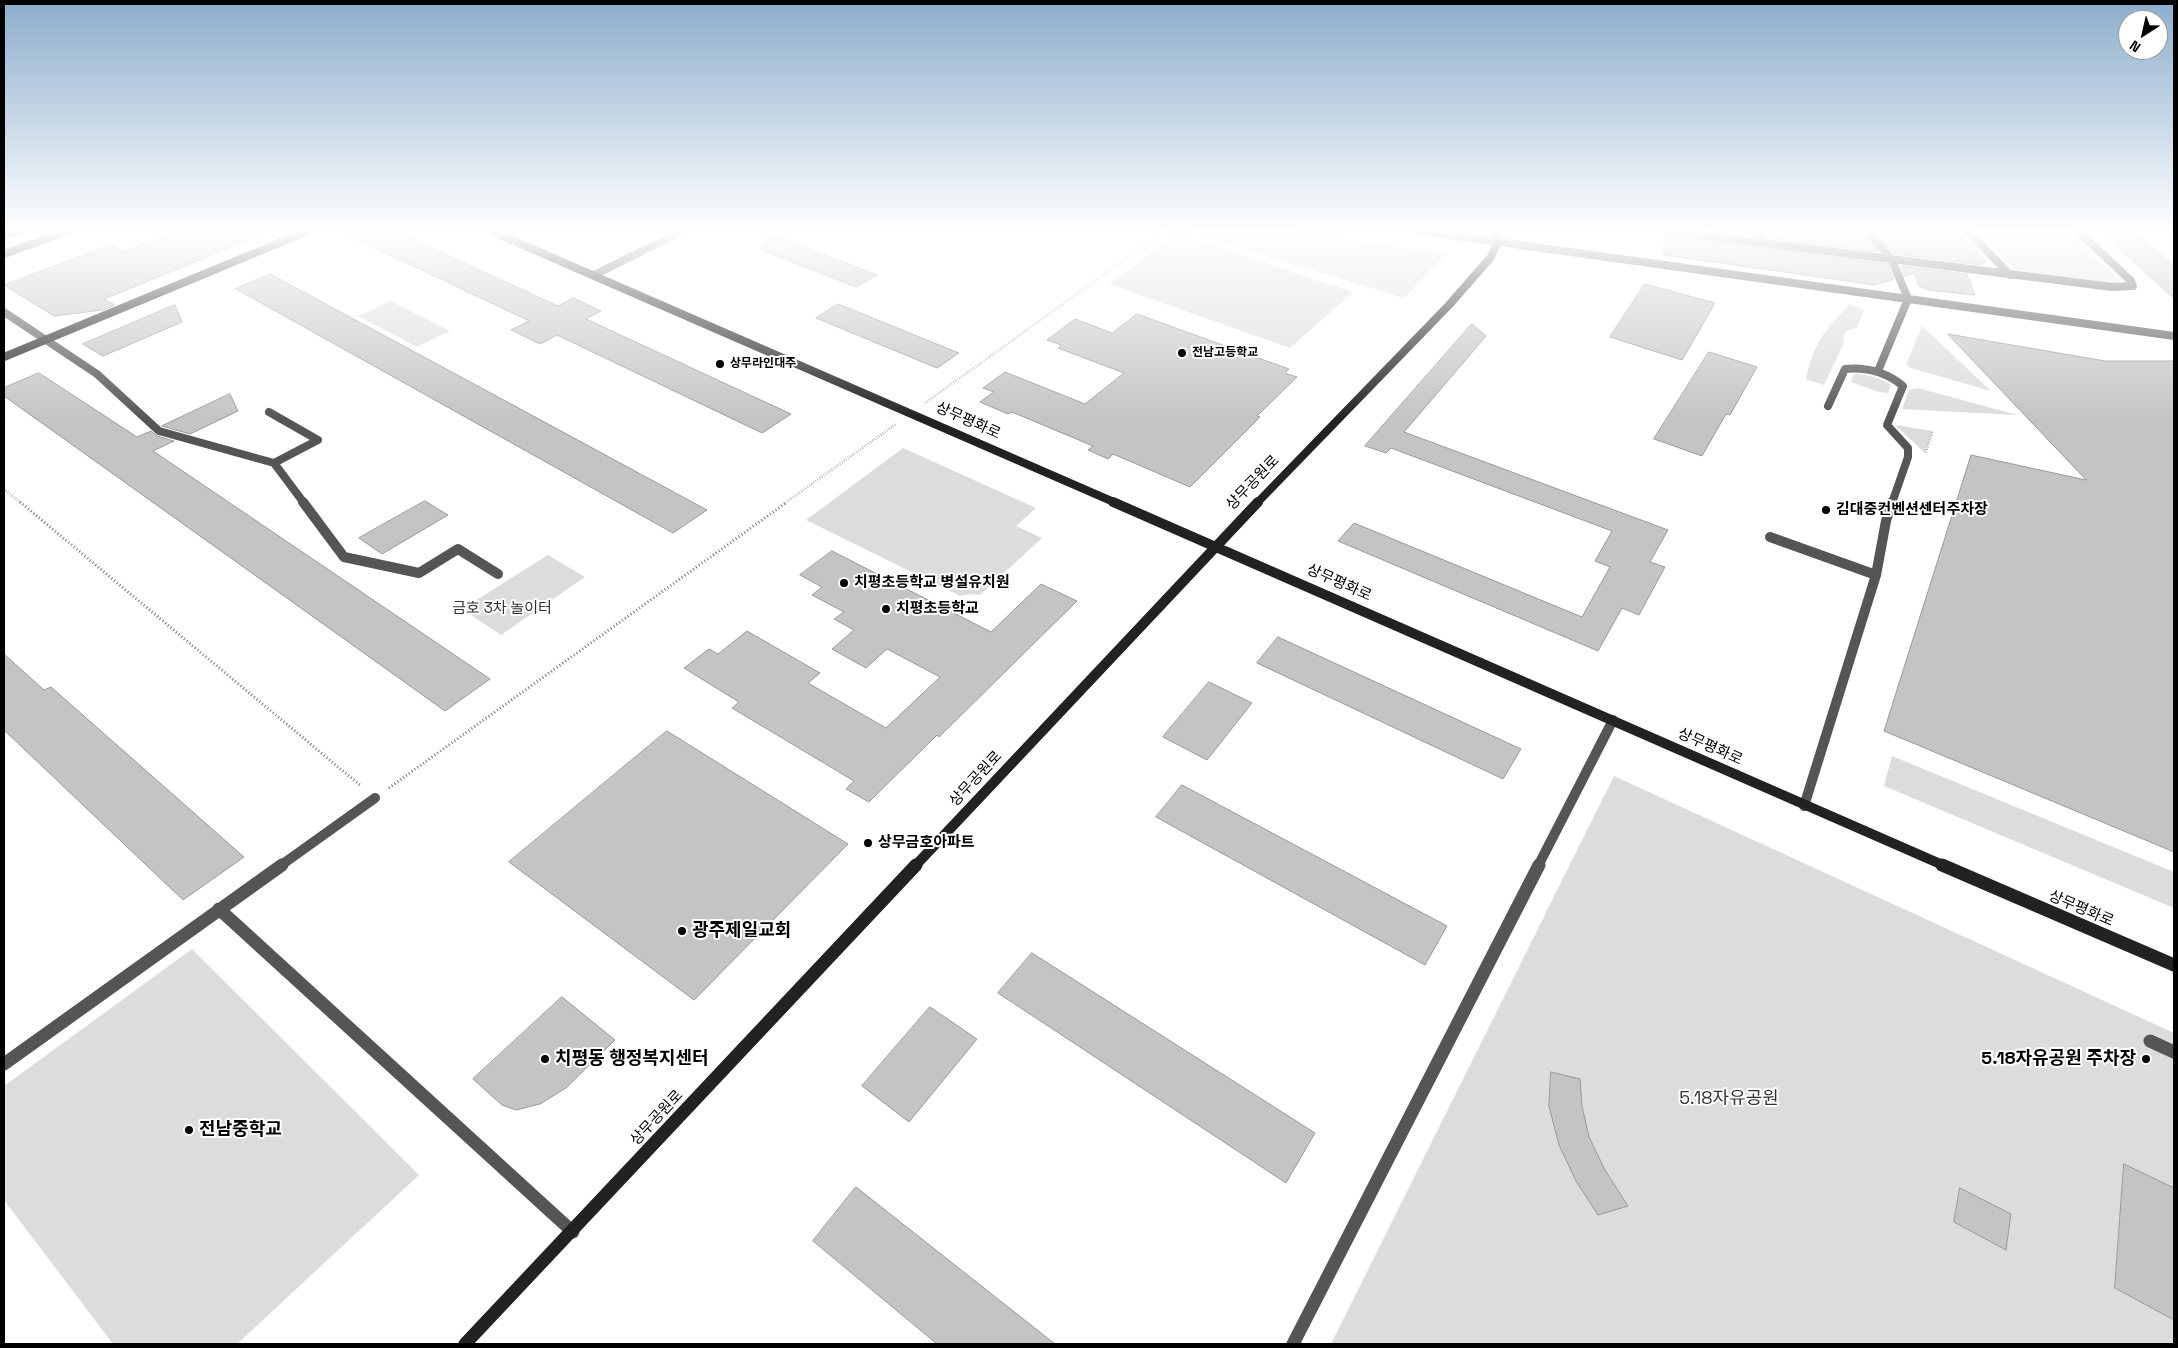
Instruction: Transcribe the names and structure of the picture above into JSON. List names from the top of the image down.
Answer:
{
  "streets": {
    "street": ["상무평화로", "상무공원로"]
  },
  "crossings": [
    ["상무평화로", "상무공원로"]
  ],
  "parks": ["금호 3차 놀이터", "5.18자유공원"],
  "places": [
    "전남고등학교",
    "상무라인대주",
    "김대중컨벤션센터주차장",
    "치평초등학교 병설유치원",
    "치평초등학교",
    "상무금호아파트",
    "광주제일교회",
    "치평동 행정복지센터",
    "5.18자유공원 주차장",
    "전남중학교"
  ],
  "north": "bottom left"
}
